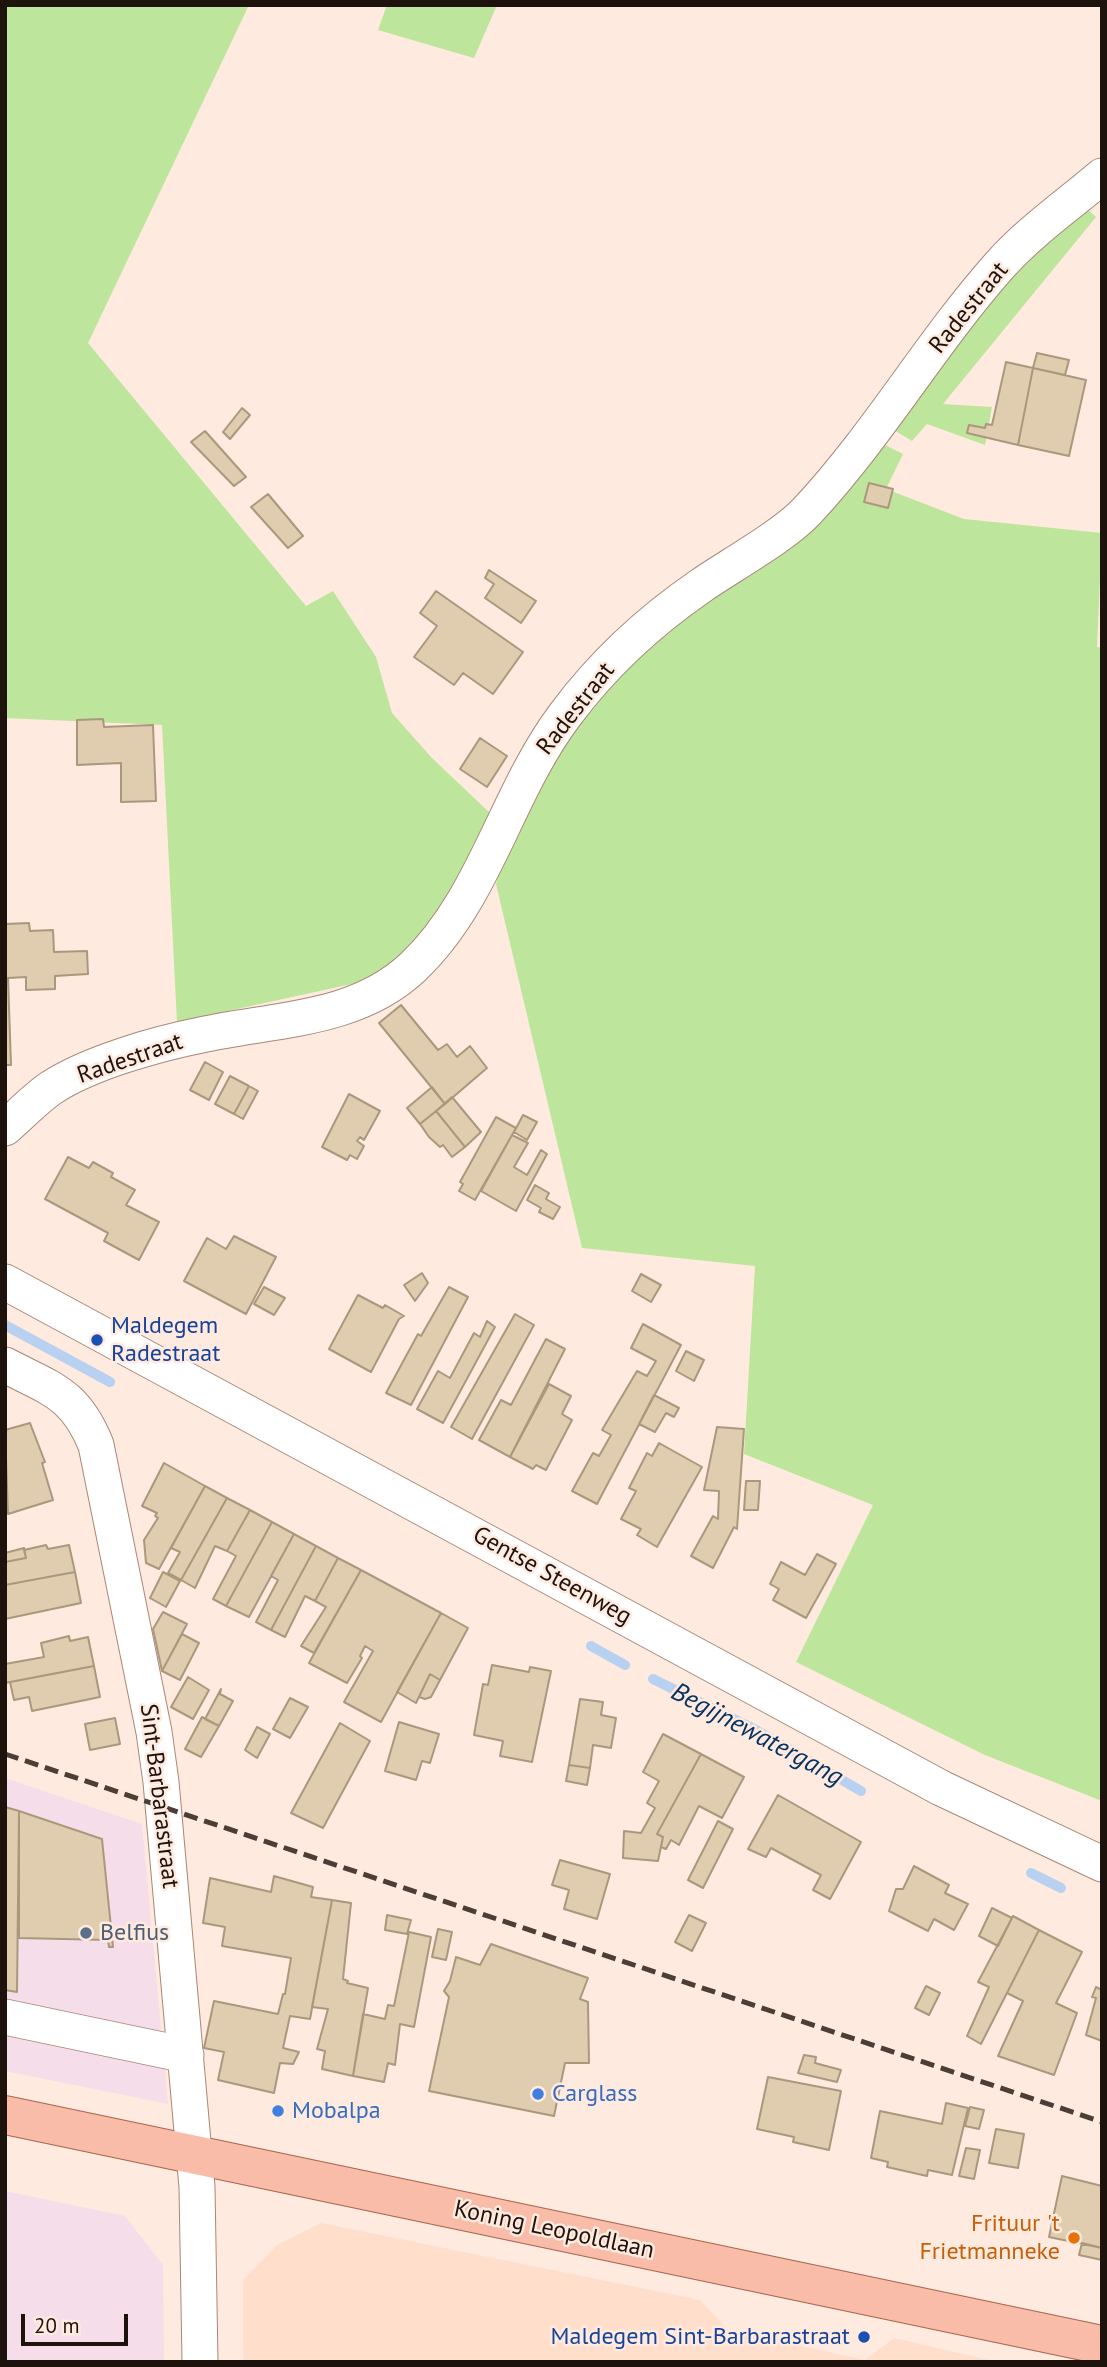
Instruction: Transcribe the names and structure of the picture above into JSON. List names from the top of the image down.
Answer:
{
  "streets": {
    "main road": ["Koning Leopoldlaan"],
    "street": ["Radestraat", "Gentse Steenweg", "Sint-Barbarastraat"]
  },
  "crossings": [
    ["Sint-Barbarastraat", "Koning Leopoldlaan"]
  ],
  "water": ["Begijnewatergang"],
  "places": [
    "Maldegem Radestraat",
    "Belfius",
    "Carglass",
    "Mobalpa",
    "Frituur 't Frietmanneke",
    "Maldegem Sint-Barbarastraat"
  ],
  "scale_bar": "20 m"
}
